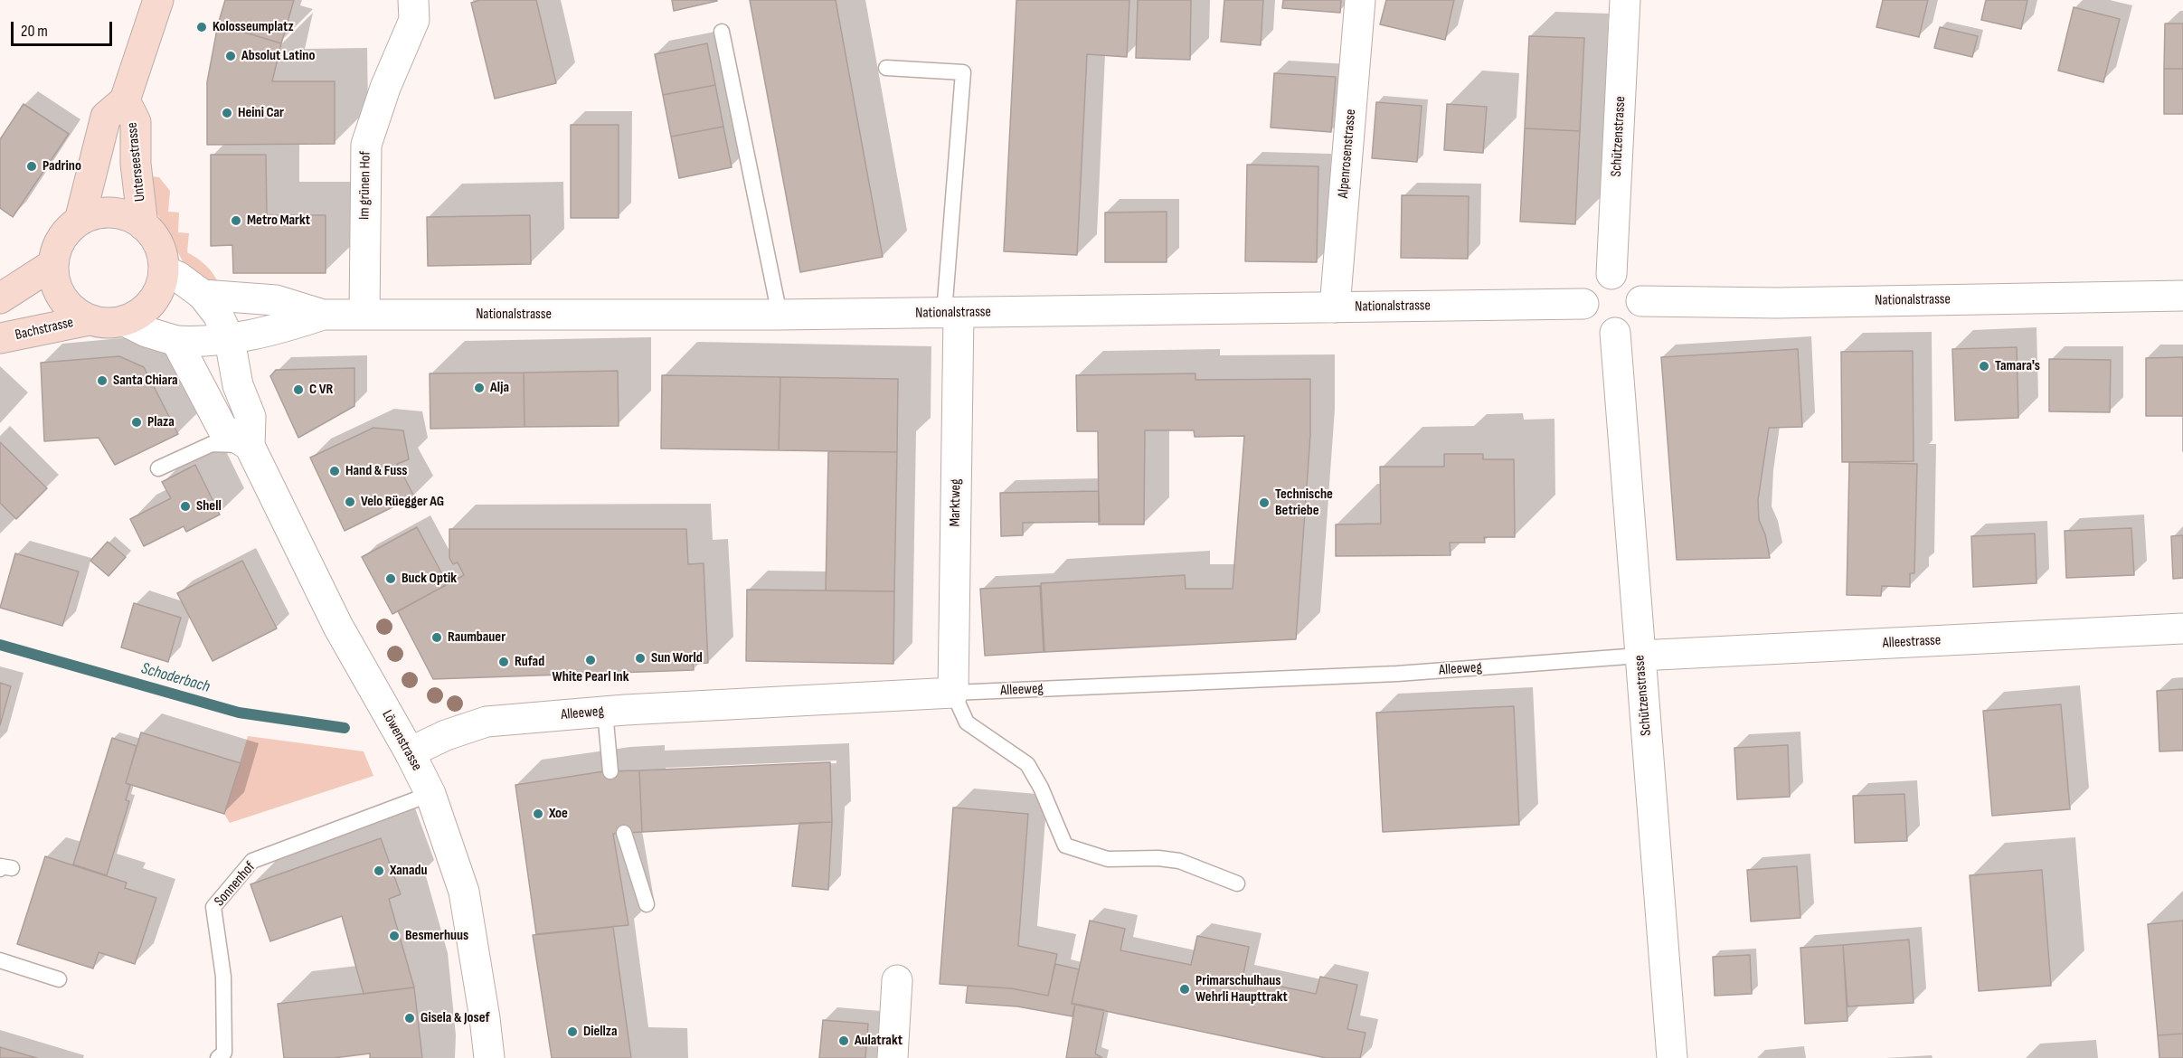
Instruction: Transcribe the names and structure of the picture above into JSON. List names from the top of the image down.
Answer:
{
  "streets": {
    "main road": ["Unterseestrasse", "Bachstrasse"],
    "street": [
      "Schützenstrasse",
      "Alpenrosenstrasse",
      "Im grünen Hof",
      "Nationalstrasse",
      "Marktweg",
      "Alleestrasse",
      "Alleeweg",
      "Löwenstrasse"
    ],
    "lane": ["Sonnenhof"]
  },
  "crossings": [
    ["Schützenstrasse", "Nationalstrasse"],
    ["Schützenstrasse", "Alleestrasse"],
    ["Schützenstrasse", "Alleeweg"],
    ["Alpenrosenstrasse", "Nationalstrasse"],
    ["Unterseestrasse", "Bachstrasse"],
    ["Unterseestrasse", "Löwenstrasse"],
    ["Im grünen Hof", "Nationalstrasse"],
    ["Nationalstrasse", "Marktweg"],
    ["Nationalstrasse", "Löwenstrasse"],
    ["Bachstrasse", "Löwenstrasse"],
    ["Marktweg", "Alleeweg"],
    ["Alleestrasse", "Alleeweg"],
    ["Alleeweg", "Löwenstrasse"],
    ["Löwenstrasse", "Sonnenhof"]
  ],
  "water": ["Schoderbach"],
  "places": [
    "Kolosseumplatz",
    "Absolut Latino",
    "Heini Car",
    "Padrino",
    "Metro Markt",
    "Tamara's",
    "Santa Chiara",
    "Alja",
    "C VR",
    "Plaza",
    "Hand & Fuss",
    "Velo Rüegger AG",
    "Technische Betriebe",
    "Shell",
    "Buck Optik",
    "Raumbauer",
    "Sun World",
    "White Pearl Ink",
    "Rufad",
    "Xoe",
    "Xanadu",
    "Besmerhuus",
    "Primarschulhaus Wehrli Haupttrakt",
    "Gisela & Josef",
    "Diellza",
    "Aulatrakt"
  ],
  "scale_bar": "20 m"
}
